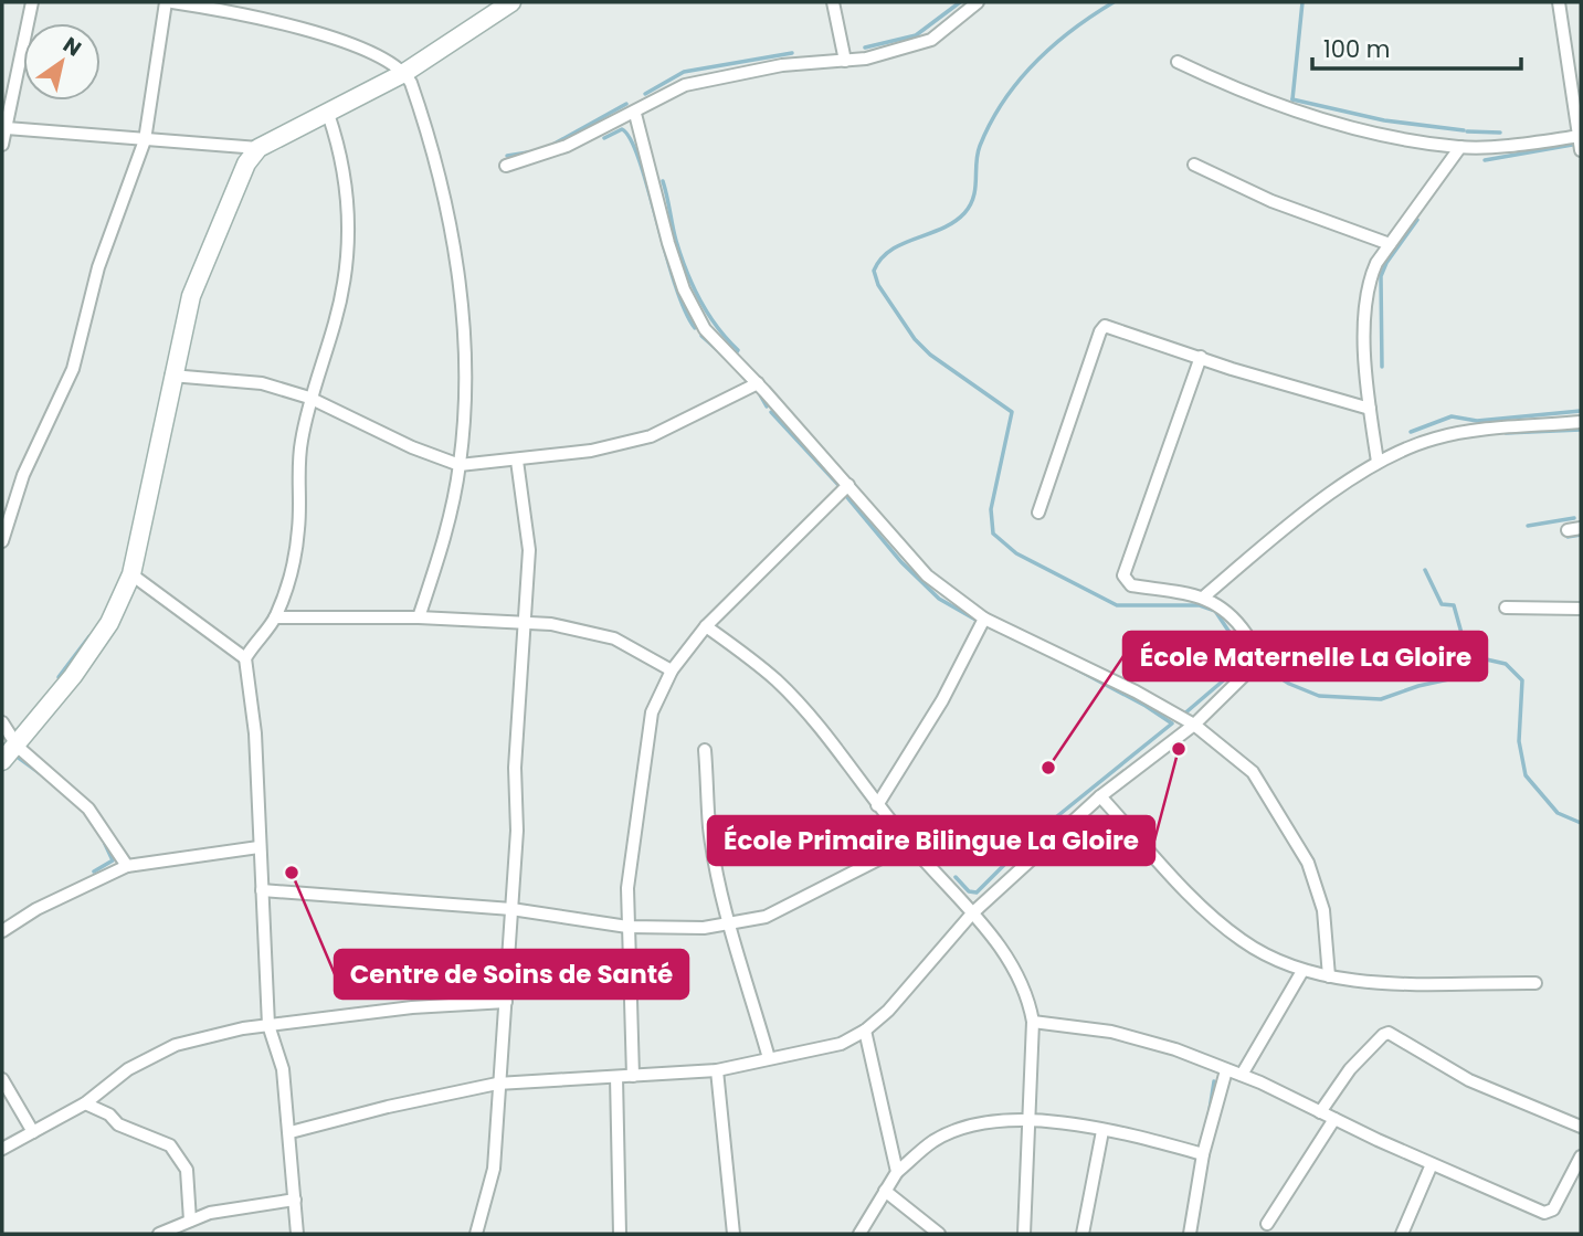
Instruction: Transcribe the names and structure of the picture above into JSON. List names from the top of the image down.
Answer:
{
  "places": ["École Primaire Bilingue La Gloire", "École Maternelle La Gloire", "Centre de Soins de Santé"],
  "scale_bar": "100 m",
  "north": "top right"
}
